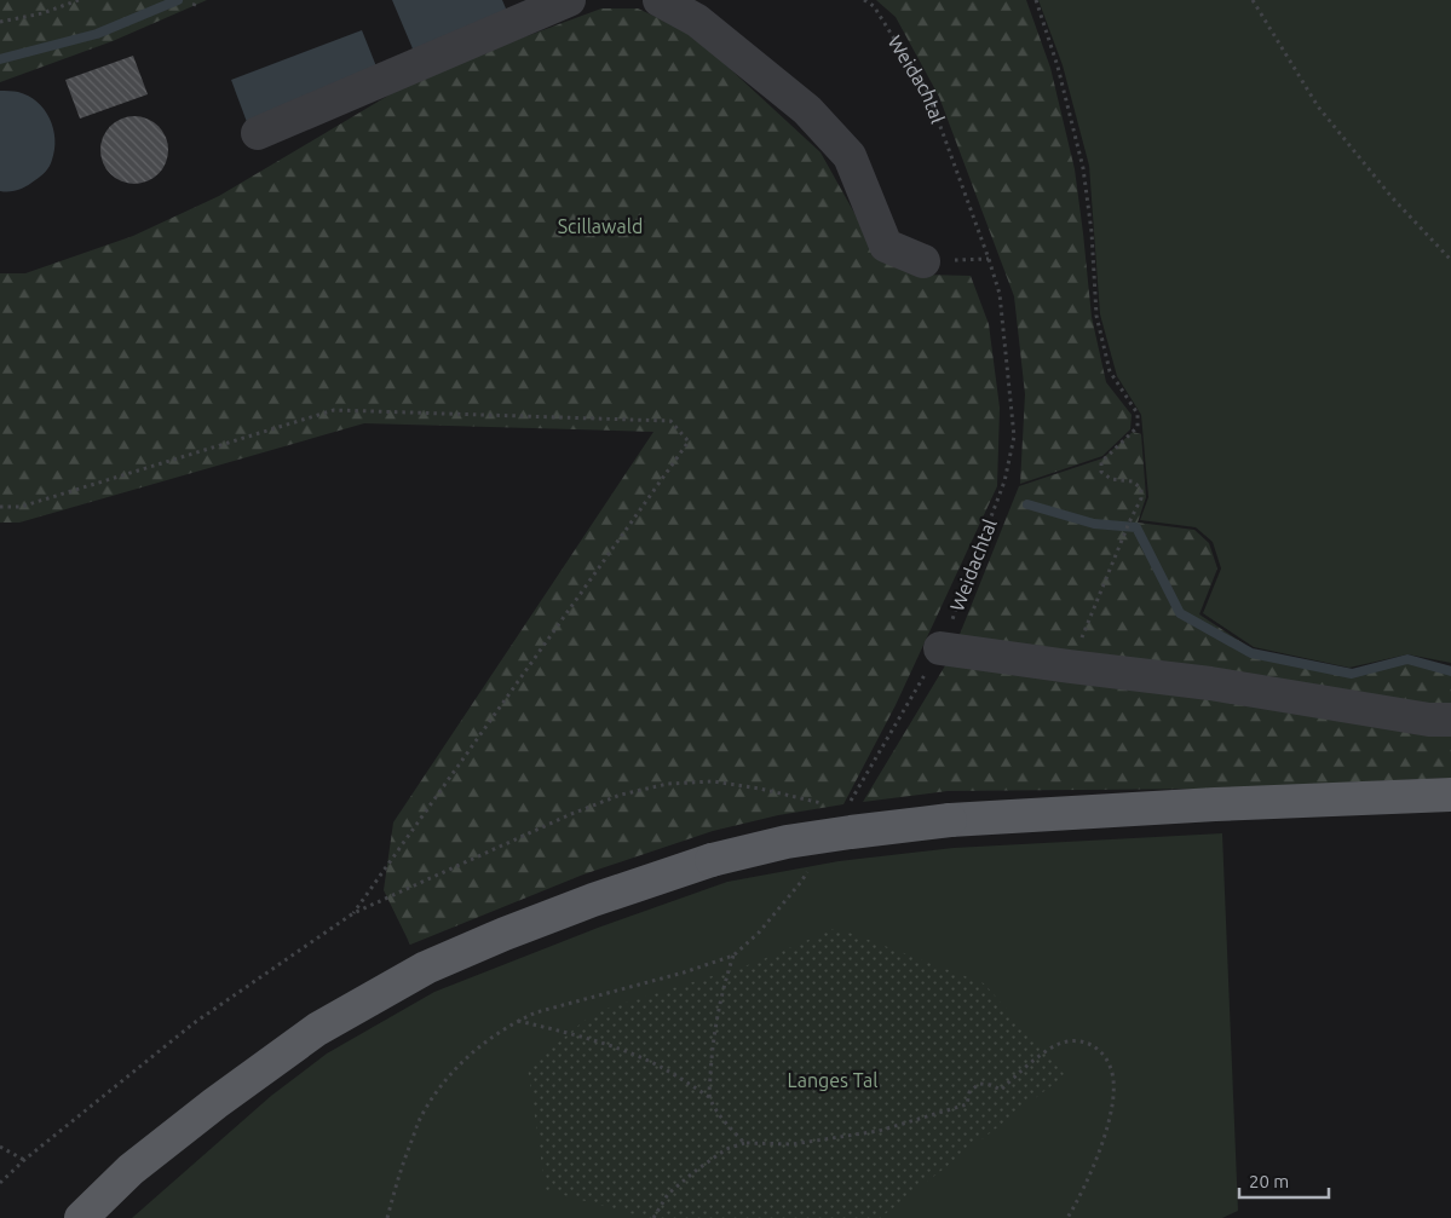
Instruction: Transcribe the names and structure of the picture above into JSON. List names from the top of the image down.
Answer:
{
  "streets": {
    "path": ["Weidachtal"]
  },
  "parks": ["Scillawald", "Langes Tal"],
  "scale_bar": "20 m"
}
